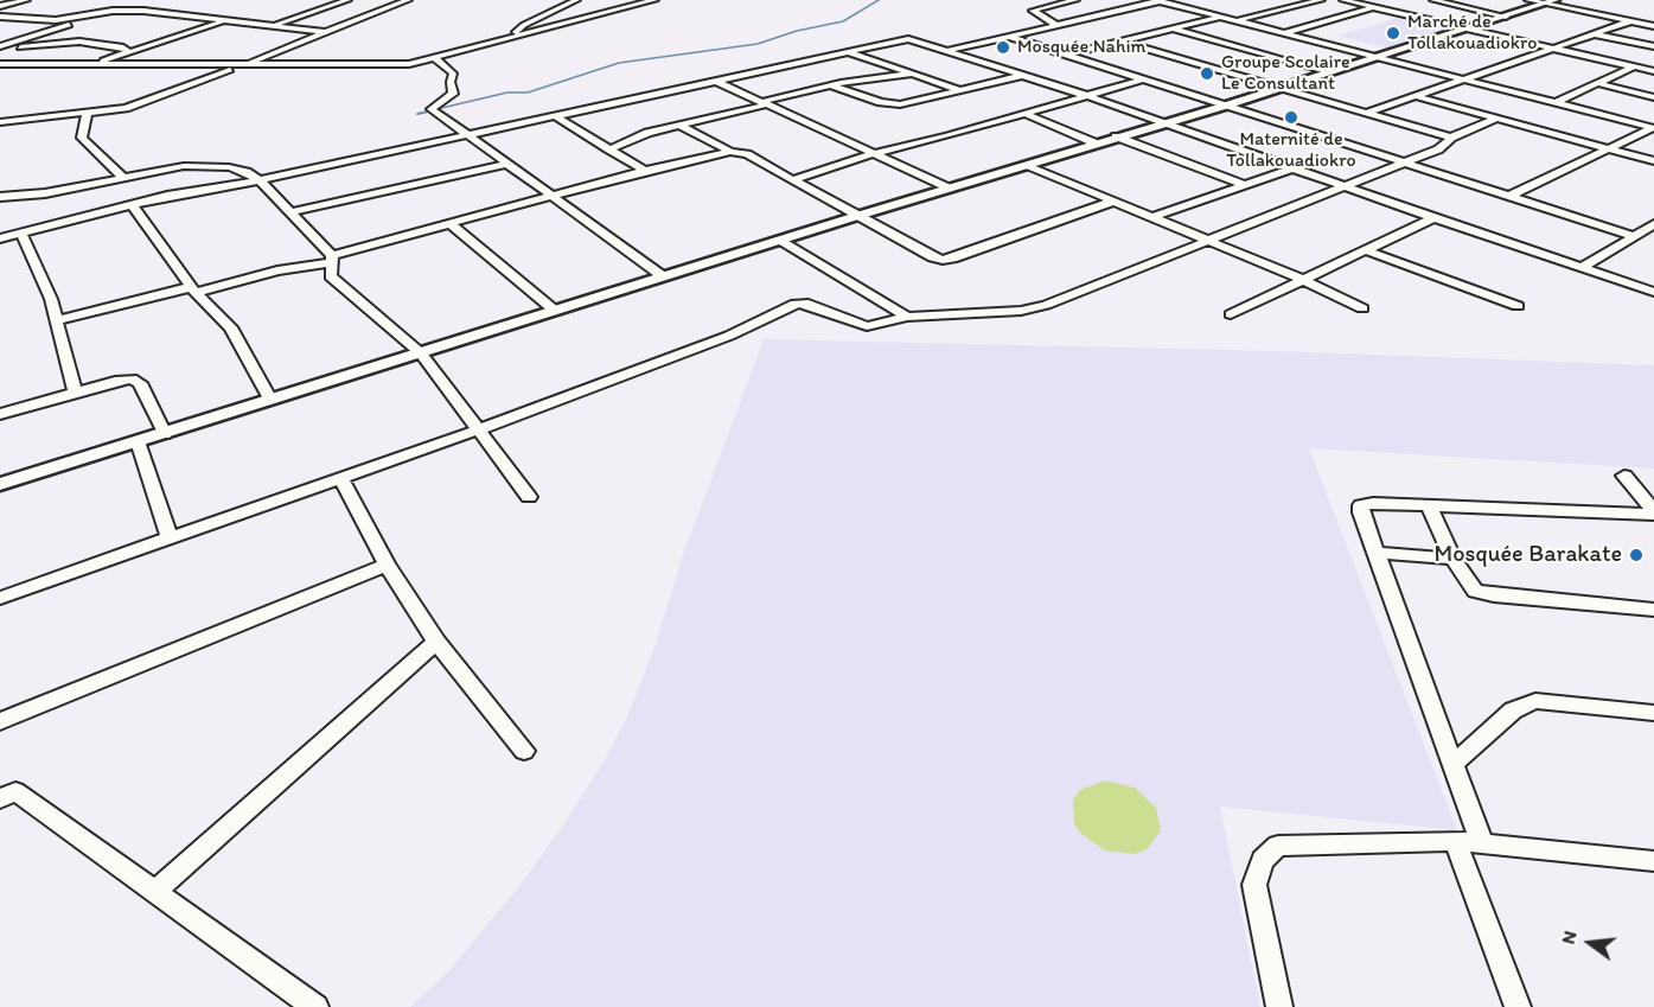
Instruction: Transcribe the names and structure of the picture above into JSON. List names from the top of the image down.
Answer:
{
  "places": [
    "Marché de Tollakouadiokro",
    "Mosquée Nahim",
    "Groupe Scolaire Le Consultant",
    "Maternité de Tollakouadiokro",
    "Mosquée Barakate"
  ],
  "north": "left"
}
